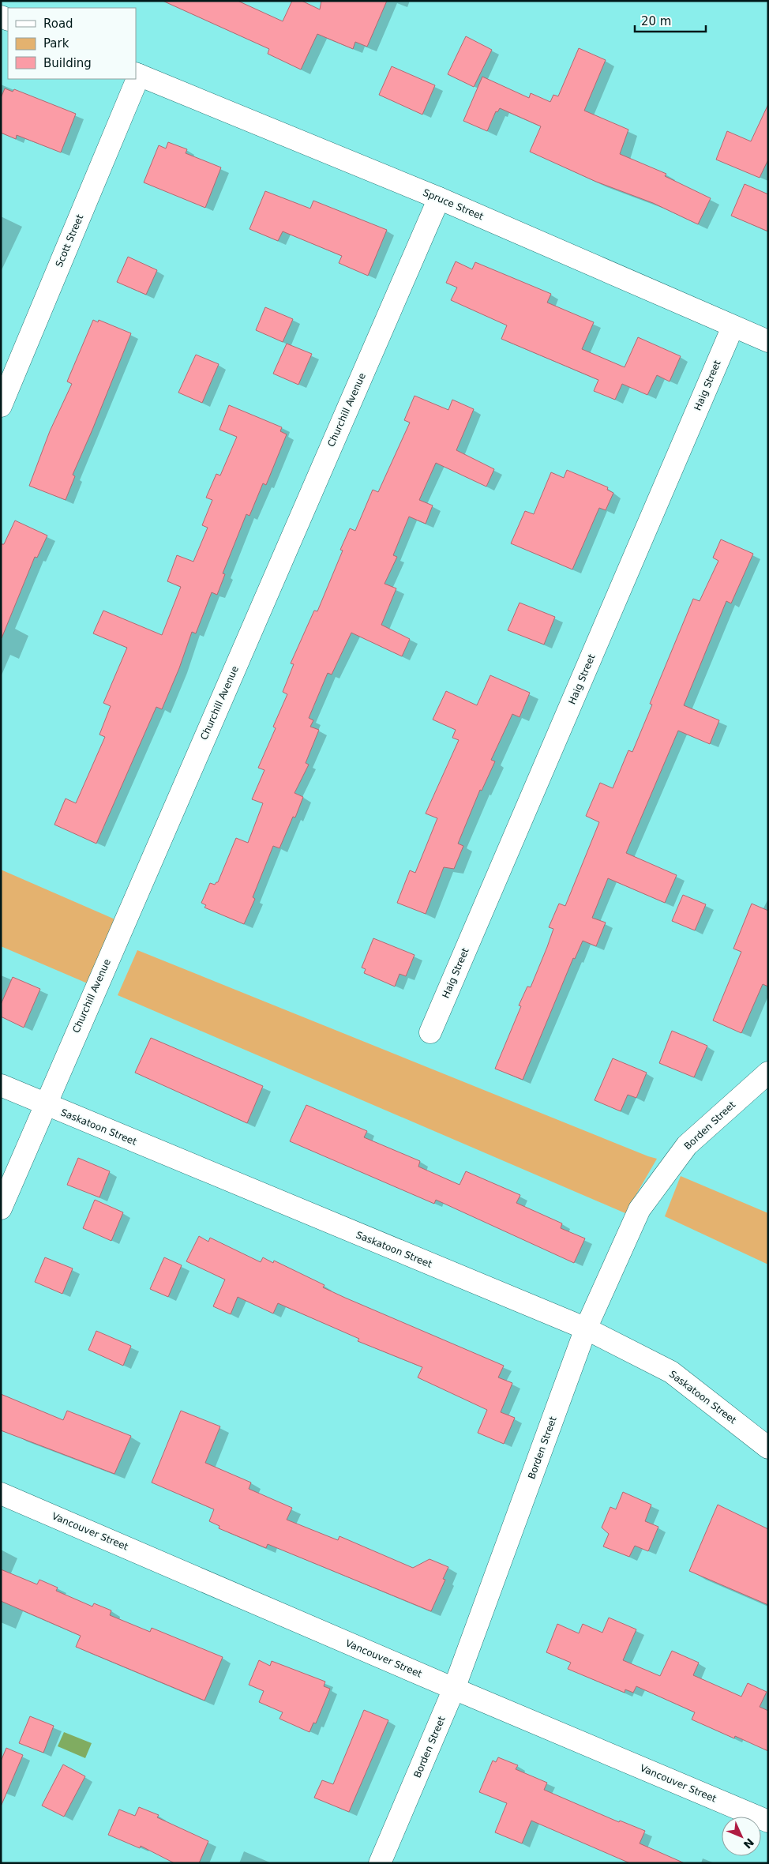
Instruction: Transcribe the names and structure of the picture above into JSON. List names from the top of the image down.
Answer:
{
  "streets": {
    "street": [
      "Spruce Street",
      "Scott Street",
      "Haig Street",
      "Churchill Avenue",
      "Borden Street",
      "Saskatoon Street",
      "Vancouver Street"
    ]
  },
  "crossings": [
    ["Spruce Street", "Haig Street"],
    ["Spruce Street", "Churchill Avenue"],
    ["Churchill Avenue", "Saskatoon Street"],
    ["Borden Street", "Saskatoon Street"],
    ["Borden Street", "Vancouver Street"]
  ],
  "legend": ["Road", "Park", "Building"],
  "scale_bar": "20 m",
  "north": "bottom right"
}
